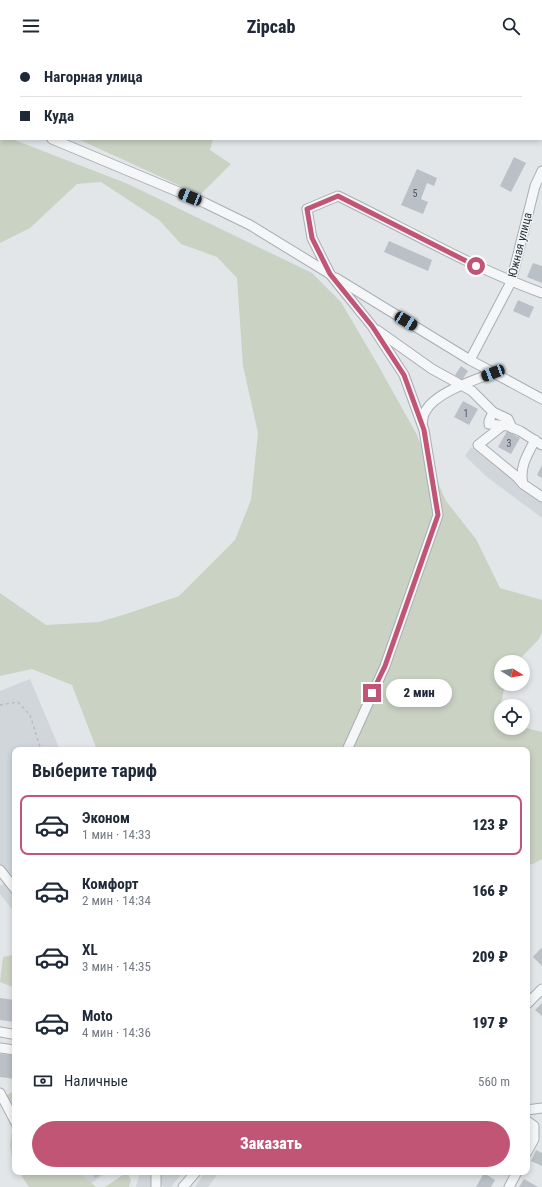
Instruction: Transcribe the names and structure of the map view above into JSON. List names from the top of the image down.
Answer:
{
  "streets": {
    "street": ["Южная улица"]
  },
  "house_numbers": ["5", "1", "3"],
  "north": "right",
  "page": {
    "header": "Zipcab",
    "banner": ["Нагорная улица", "Куда"],
    "bubble": "2 мин",
    "heading": "Выберите тариф",
    "list": [
      {
        "name": "Эконом",
        "note": "1 мин · 14:33",
        "value": "123 ₽"
      },
      {
        "name": "Комфорт",
        "note": "2 мин · 14:34",
        "value": "166 ₽"
      },
      {
        "name": "XL",
        "note": "3 мин · 14:35",
        "value": "209 ₽"
      },
      {
        "name": "Moto",
        "note": "4 мин · 14:36",
        "value": "197 ₽"
      }
    ],
    "pay": ["Наличные", "560 m"],
    "buttons": "Заказать"
  }
}
